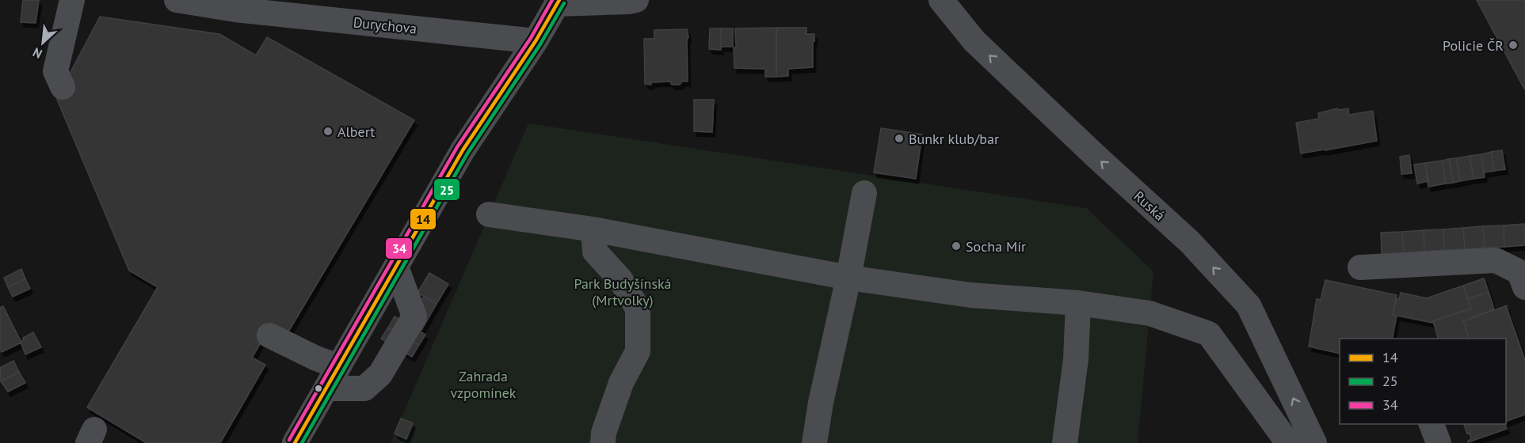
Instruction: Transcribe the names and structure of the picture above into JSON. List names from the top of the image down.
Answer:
{
  "streets": {
    "street": ["Durychova", "Ruská"]
  },
  "parks": ["Park Budyšínská (Mrtvolky)", "Zahrada vzpomínek"],
  "places": [
    "Policie ČR",
    "Albert",
    "Bunkr klub/bar",
    "Socha Mír"
  ],
  "lines": ["transit line 14", "transit line 34", "transit line 25"],
  "legend": ["14", "25", "34"],
  "north": "bottom left"
}
